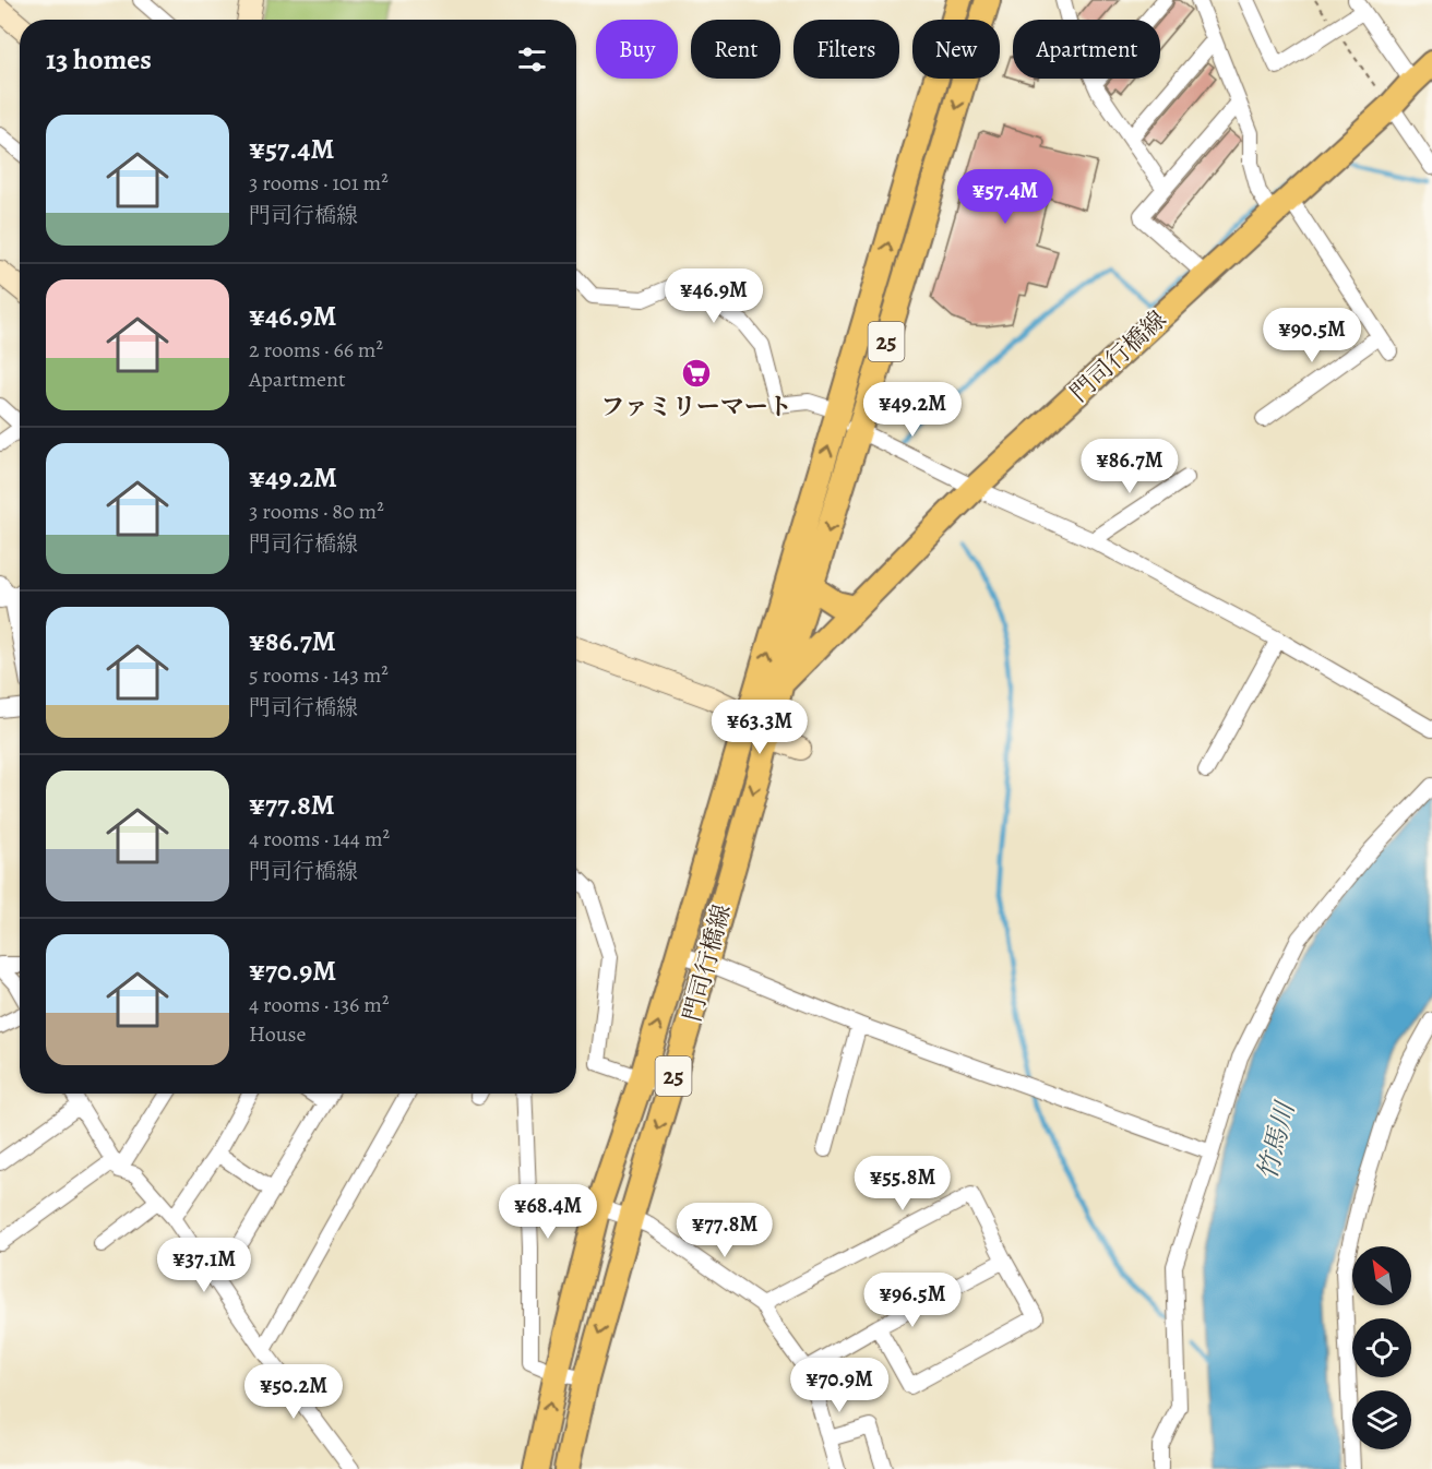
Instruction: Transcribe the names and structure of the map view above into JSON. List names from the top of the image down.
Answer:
{
  "streets": {
    "main road": ["25", "門司行橋線"]
  },
  "water": ["竹馬川"],
  "places": {
    "supermarket": ["ファミリーマート"]
  },
  "north": "top left",
  "page": {
    "chip": [
      "Buy",
      "Rent",
      "Filters",
      "New",
      "Apartment"
    ],
    "heading": "13 homes",
    "list": [
      {
        "name": "¥57.4M",
        "note": "3 rooms · 101 m² · 門司行橋線"
      },
      {
        "name": "¥46.9M",
        "note": "2 rooms · 66 m² · Apartment"
      },
      {
        "name": "¥49.2M",
        "note": "3 rooms · 80 m² · 門司行橋線"
      },
      {
        "name": "¥86.7M",
        "note": "5 rooms · 143 m² · 門司行橋線"
      },
      {
        "name": "¥77.8M",
        "note": "4 rooms · 144 m² · 門司行橋線"
      },
      {
        "name": "¥70.9M",
        "note": "4 rooms · 136 m² · House"
      }
    ],
    "price": [
      "¥57.4M",
      "¥46.9M",
      "¥90.5M",
      "¥49.2M",
      "¥86.7M",
      "¥63.3M",
      "¥55.8M",
      "¥68.4M",
      "¥77.8M",
      "¥37.1M",
      "¥96.5M",
      "¥70.9M",
      "¥50.2M"
    ]
  }
}
